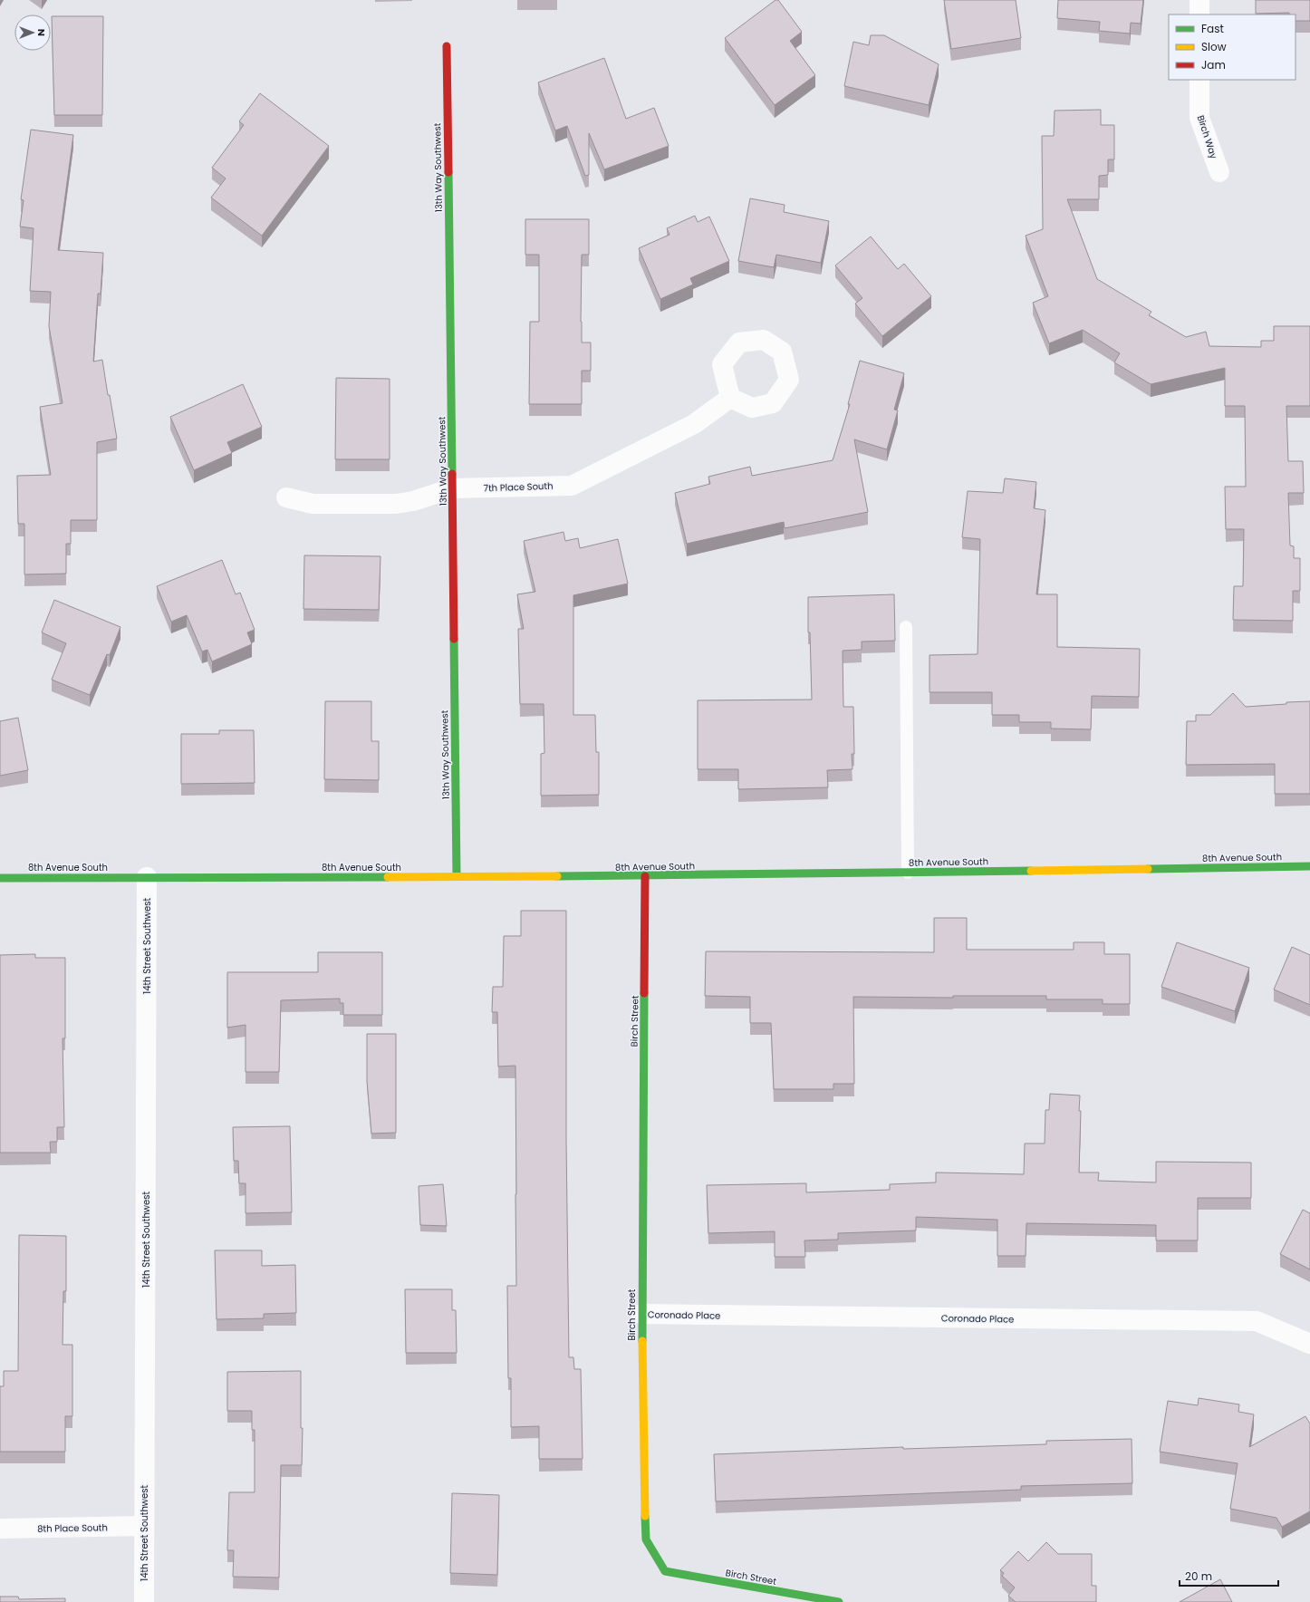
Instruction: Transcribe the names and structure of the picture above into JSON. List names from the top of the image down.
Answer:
{
  "streets": {
    "street": [
      "Birch Way",
      "13th Way Southwest",
      "7th Place South",
      "8th Avenue South",
      "14th Street Southwest",
      "Birch Street",
      "Coronado Place",
      "8th Place South"
    ]
  },
  "crossings": [
    ["13th Way Southwest", "7th Place South"],
    ["13th Way Southwest", "8th Avenue South"],
    ["8th Avenue South", "14th Street Southwest"],
    ["8th Avenue South", "Birch Street"],
    ["14th Street Southwest", "8th Place South"],
    ["Birch Street", "Coronado Place"]
  ],
  "legend": ["Fast", "Slow", "Jam"],
  "scale_bar": "20 m",
  "north": "right"
}
